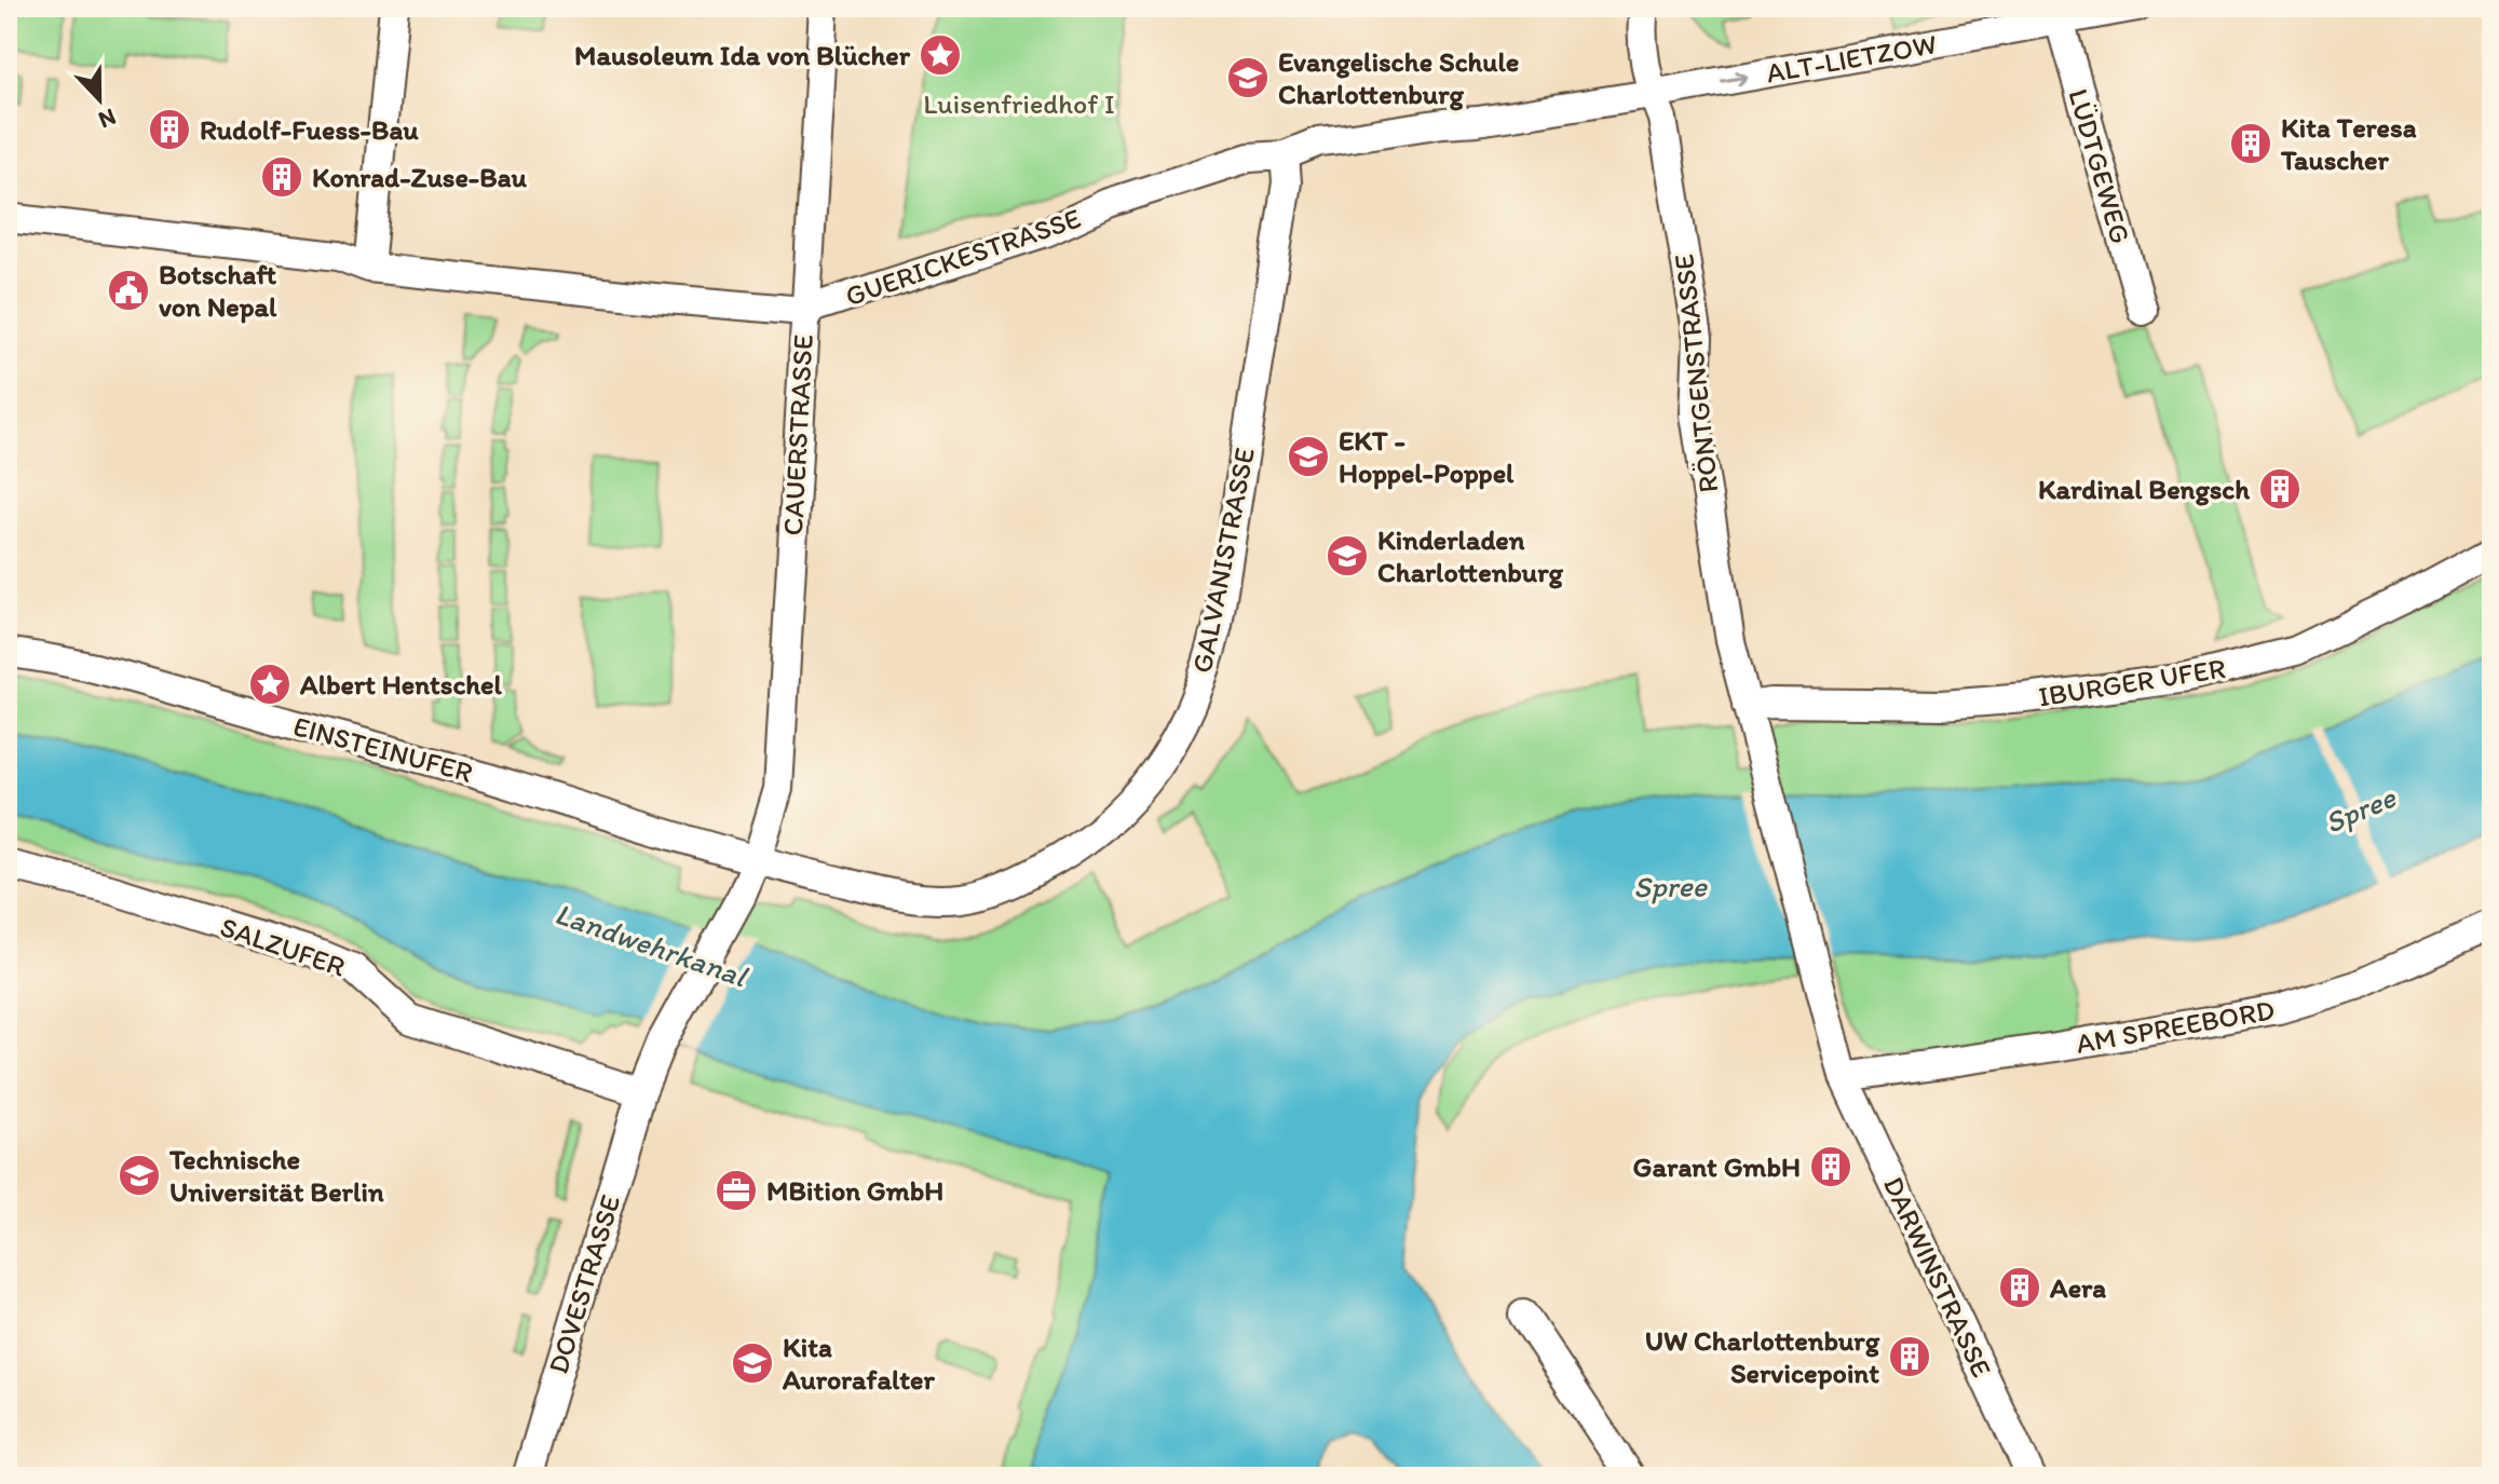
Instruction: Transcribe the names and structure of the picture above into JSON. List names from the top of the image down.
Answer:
{
  "streets": {
    "street": [
      "ALT-LIETZOW",
      "LÜDTGEWEG",
      "GUERICKESTRASSE",
      "RÖNTGENSTRASSE",
      "CAUERSTRASSE",
      "GALVANISTRASSE",
      "IBURGER UFER",
      "EINSTEINUFER",
      "SALZUFER",
      "AM SPREEBORD",
      "DARWINSTRASSE",
      "DOVESTRASSE"
    ]
  },
  "crossings": [
    ["ALT-LIETZOW", "LÜDTGEWEG"],
    ["ALT-LIETZOW", "GUERICKESTRASSE"],
    ["ALT-LIETZOW", "RÖNTGENSTRASSE"],
    ["GUERICKESTRASSE", "RÖNTGENSTRASSE"],
    ["GUERICKESTRASSE", "CAUERSTRASSE"],
    ["GUERICKESTRASSE", "GALVANISTRASSE"],
    ["RÖNTGENSTRASSE", "IBURGER UFER"],
    ["RÖNTGENSTRASSE", "DARWINSTRASSE"],
    ["CAUERSTRASSE", "GALVANISTRASSE"],
    ["CAUERSTRASSE", "EINSTEINUFER"],
    ["CAUERSTRASSE", "DOVESTRASSE"],
    ["GALVANISTRASSE", "EINSTEINUFER"],
    ["SALZUFER", "DOVESTRASSE"],
    ["AM SPREEBORD", "DARWINSTRASSE"]
  ],
  "one_way": ["ALT-LIETZOW"],
  "water": ["Spree", "Landwehrkanal"],
  "parks": ["Luisenfriedhof I"],
  "places": {
    "place": ["Mausoleum Ida von Blücher", "Albert Hentschel"],
    "school or university": [
      "Evangelische Schule Charlottenburg",
      "EKT - Hoppel-Poppel",
      "Kinderladen Charlottenburg",
      "Technische Universität Berlin",
      "Kita Aurorafalter"
    ],
    "building": [
      "Rudolf-Fuess-Bau",
      "Kita Teresa Tauscher",
      "Konrad-Zuse-Bau",
      "Kardinal Bengsch",
      "Garant GmbH",
      "Aera",
      "UW Charlottenburg Servicepoint"
    ],
    "public building": ["Botschaft von Nepal"],
    "office": ["MBition GmbH"]
  },
  "north": "bottom"
}
